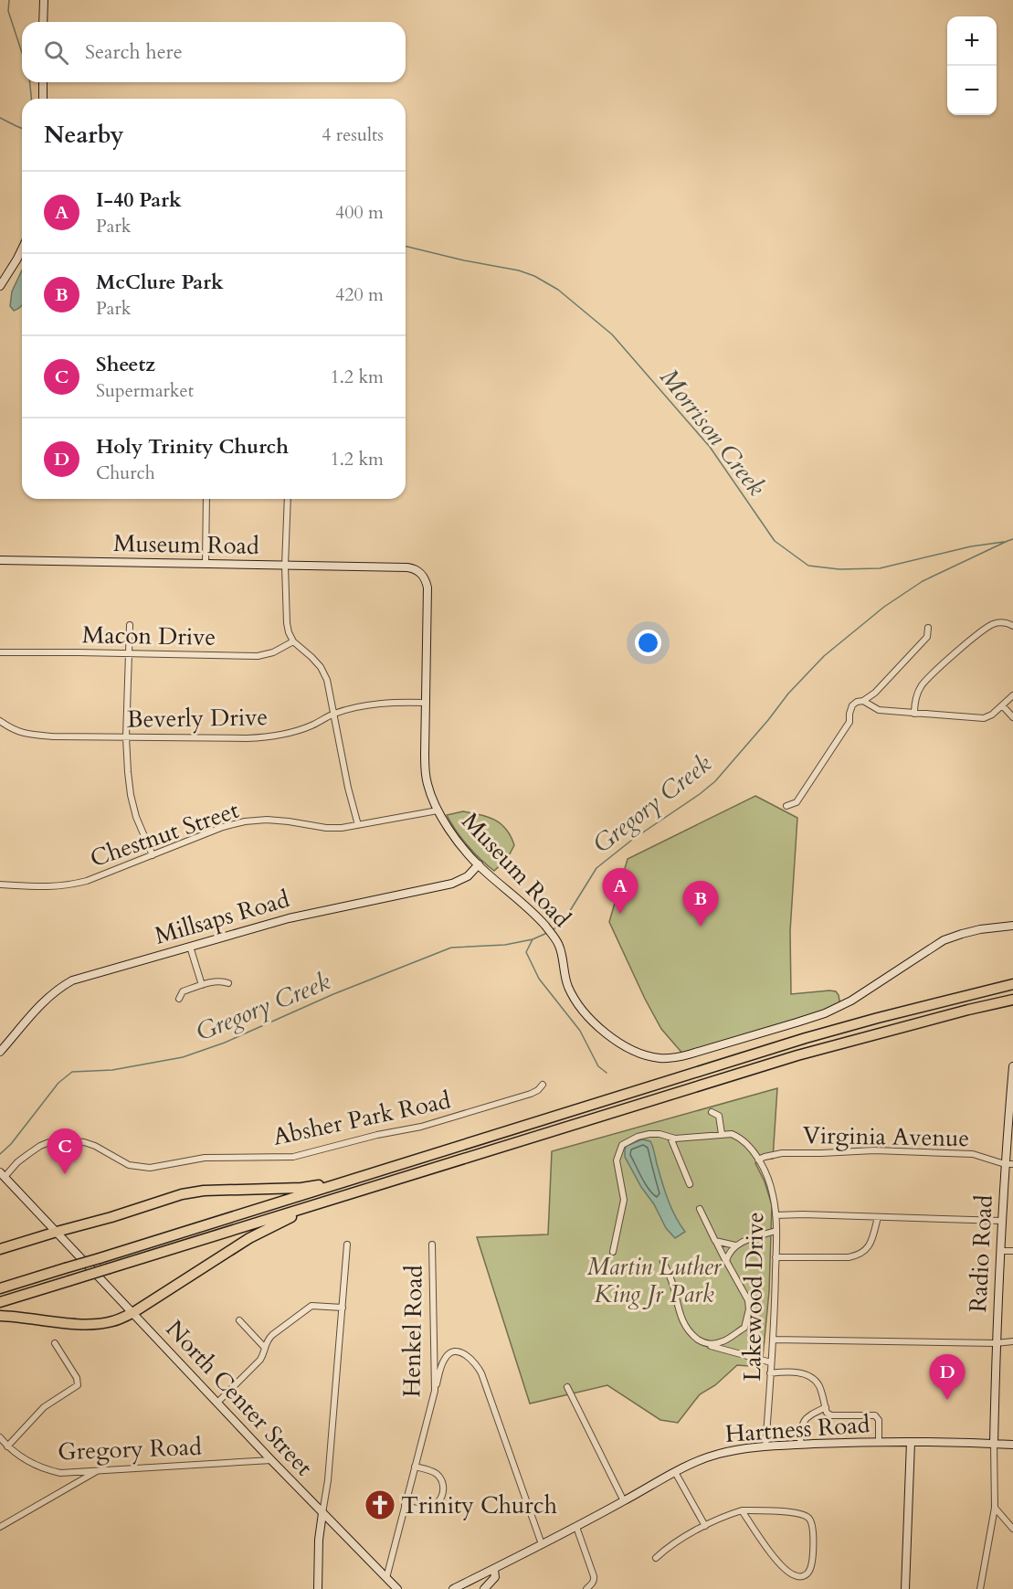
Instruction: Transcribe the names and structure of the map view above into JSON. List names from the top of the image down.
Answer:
{
  "streets": {
    "street": [
      "Museum Road",
      "Macon Drive",
      "Beverly Drive",
      "Chestnut Street",
      "Millsaps Road",
      "Absher Park Road",
      "Virginia Avenue",
      "Radio Road",
      "Lakewood Drive",
      "Henkel Road",
      "North Center Street",
      "Hartness Road",
      "Gregory Road"
    ]
  },
  "crossings": [
    ["Museum Road", "Beverly Drive"],
    ["Museum Road", "Chestnut Street"],
    ["Museum Road", "Millsaps Road"],
    ["Absher Park Road", "North Center Street"],
    ["Virginia Avenue", "Radio Road"],
    ["Virginia Avenue", "Lakewood Drive"],
    ["Radio Road", "Hartness Road"],
    ["Lakewood Drive", "Hartness Road"],
    ["Henkel Road", "North Center Street"],
    ["North Center Street", "Gregory Road"]
  ],
  "water": ["Morrison Creek", "Gregory Creek"],
  "parks": ["Martin Luther King Jr Park"],
  "places": {
    "church": ["Trinity Church"]
  },
  "page": {
    "map_buttons": ["+", "−"],
    "search": "Search here",
    "heading": ["Nearby", "4 results"],
    "list": [
      {
        "mark": "A",
        "name": "I-40 Park",
        "note": "Park",
        "value": "400 m"
      },
      {
        "mark": "B",
        "name": "McClure Park",
        "note": "Park",
        "value": "420 m"
      },
      {
        "mark": "C",
        "name": "Sheetz",
        "note": "Supermarket",
        "value": "1.2 km"
      },
      {
        "mark": "D",
        "name": "Holy Trinity Church",
        "note": "Church",
        "value": "1.2 km"
      }
    ],
    "pins": [
      "A",
      "B",
      "C",
      "D"
    ]
  }
}
